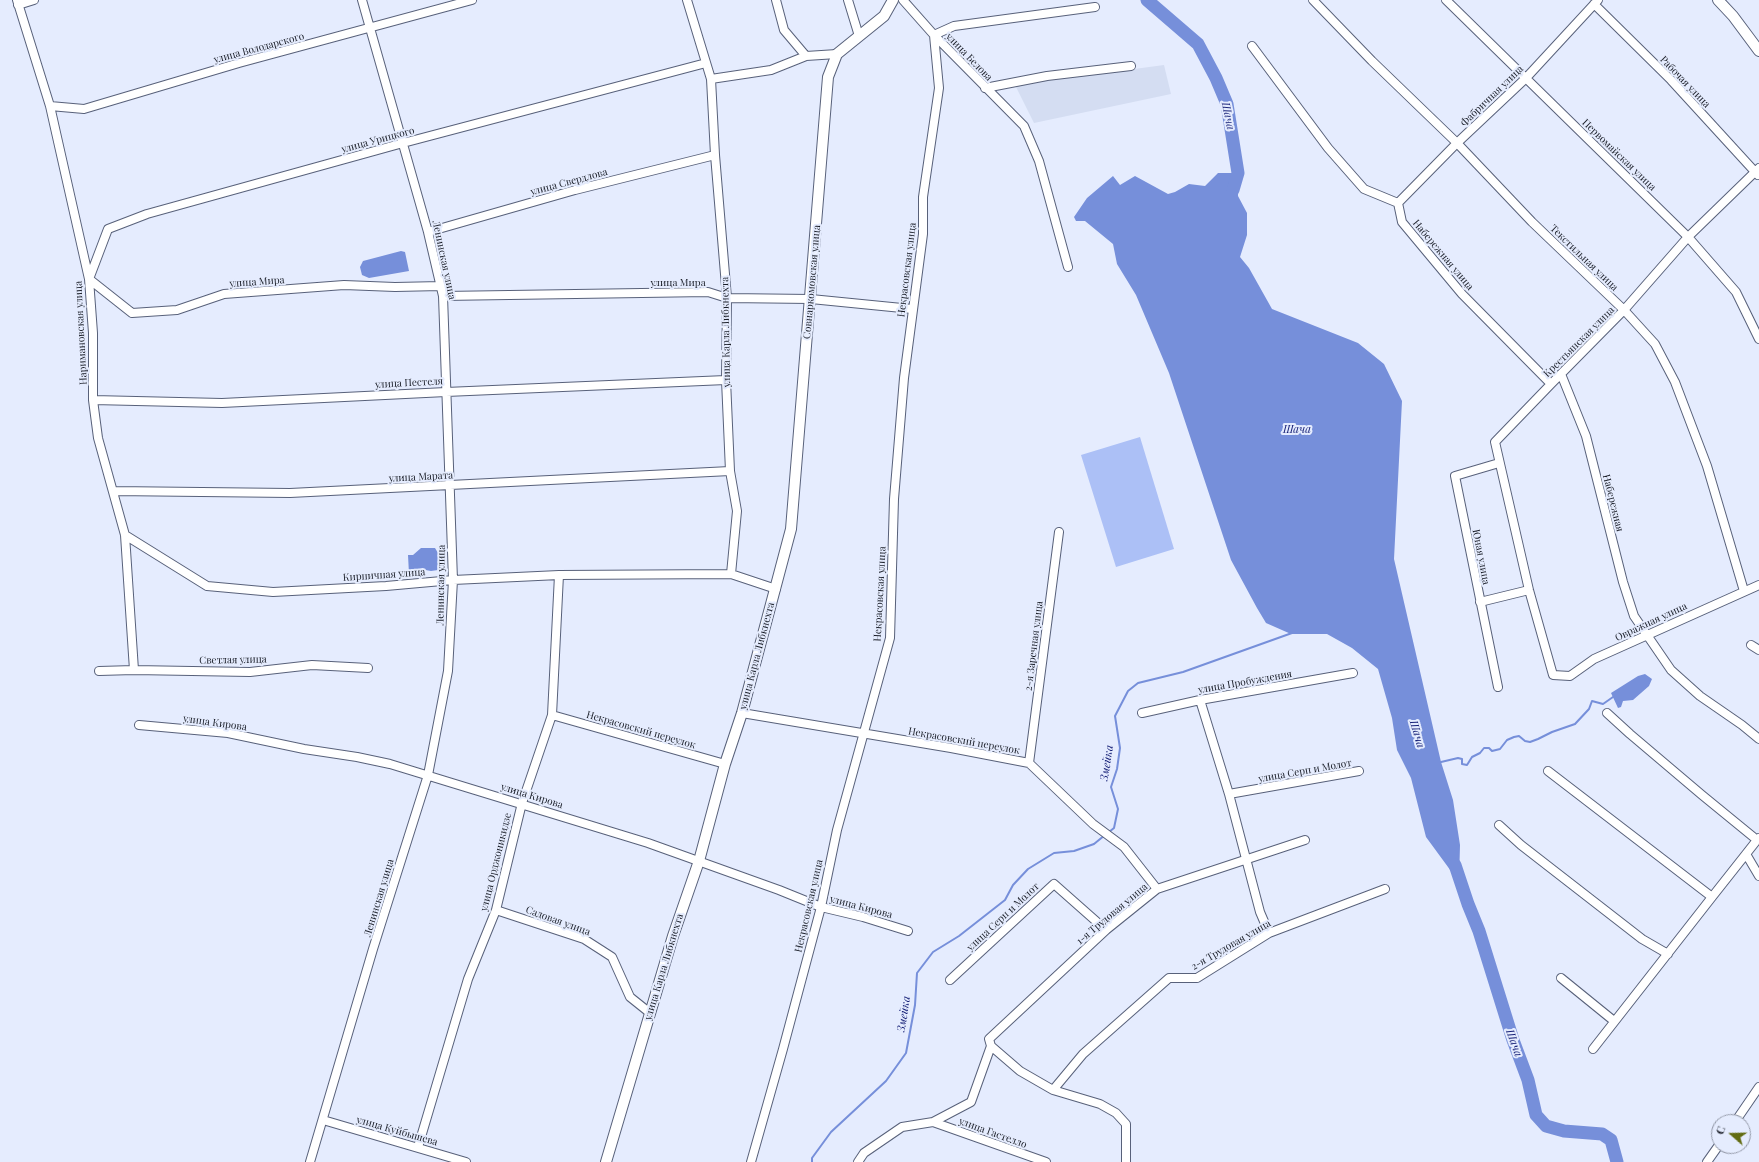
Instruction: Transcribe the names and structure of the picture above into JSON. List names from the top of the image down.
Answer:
{
  "streets": {
    "street": [
      "улица Володарского",
      "улица Белова",
      "Рабочая улица",
      "Фабричная улица",
      "улица Урицкого",
      "Первомайская улица",
      "улица Свердлова",
      "Набережная улица",
      "Текстильная улица",
      "Ленинская улица",
      "Некрасовская улица",
      "улица Мира",
      "Совнаркомовская улица",
      "улица Карла Либкнехта",
      "Наримановская улица",
      "Крестьянская улица",
      "улица Пестеля",
      "улица Марата",
      "Набережная",
      "Юная улица",
      "Кирпичная улица",
      "Овражная улица",
      "2-я Заречная улица",
      "Светлая улица",
      "улица Пробуждения",
      "улица Кирова",
      "Некрасовский переулок",
      "улица Серп и Молот",
      "улица Орджоникидзе",
      "1-я Трудовая улица",
      "Садовая улица",
      "2-я Трудовая улица",
      "улица Куйбышева",
      "улица Гастелло"
    ]
  },
  "crossings": [
    ["улица Володарского", "Ленинская улица"],
    ["улица Володарского", "Наримановская улица"],
    ["улица Белова", "Некрасовская улица"],
    ["Рабочая улица", "Фабричная улица"],
    ["Рабочая улица", "Крестьянская улица"],
    ["Фабричная улица", "Первомайская улица"],
    ["Фабричная улица", "Набережная улица"],
    ["Фабричная улица", "Текстильная улица"],
    ["улица Урицкого", "Ленинская улица"],
    ["улица Урицкого", "улица Мира"],
    ["улица Урицкого", "улица Карла Либкнехта"],
    ["улица Урицкого", "Наримановская улица"],
    ["Первомайская улица", "Крестьянская улица"],
    ["улица Свердлова", "Ленинская улица"],
    ["улица Свердлова", "улица Карла Либкнехта"],
    ["Набережная улица", "Крестьянская улица"],
    ["Текстильная улица", "Крестьянская улица"],
    ["Текстильная улица", "Овражная улица"],
    ["Ленинская улица", "улица Мира"],
    ["Ленинская улица", "улица Пестеля"],
    ["Ленинская улица", "улица Марата"],
    ["Ленинская улица", "Кирпичная улица"],
    ["Ленинская улица", "улица Кирова"],
    ["Ленинская улица", "улица Куйбышева"],
    ["Некрасовская улица", "улица Мира"],
    ["Некрасовская улица", "улица Кирова"],
    ["Некрасовская улица", "Некрасовский переулок"],
    ["улица Мира", "Совнаркомовская улица"],
    ["улица Мира", "улица Карла Либкнехта"],
    ["улица Мира", "Наримановская улица"],
    ["Совнаркомовская улица", "улица Карла Либкнехта"],
    ["улица Карла Либкнехта", "улица Пестеля"],
    ["улица Карла Либкнехта", "улица Марата"],
    ["улица Карла Либкнехта", "Кирпичная улица"],
    ["улица Карла Либкнехта", "улица Кирова"],
    ["улица Карла Либкнехта", "Некрасовский переулок"],
    ["улица Карла Либкнехта", "Садовая улица"],
    ["Наримановская улица", "улица Пестеля"],
    ["Наримановская улица", "улица Марата"],
    ["Наримановская улица", "Кирпичная улица"],
    ["Наримановская улица", "Светлая улица"],
    ["Крестьянская улица", "Набережная"],
    ["Крестьянская улица", "Юная улица"],
    ["Набережная", "Овражная улица"],
    ["Кирпичная улица", "улица Орджоникидзе"],
    ["2-я Заречная улица", "Некрасовский переулок"],
    ["улица Кирова", "улица Орджоникидзе"],
    ["Некрасовский переулок", "улица Орджоникидзе"],
    ["Некрасовский переулок", "1-я Трудовая улица"],
    ["улица Серп и Молот", "1-я Трудовая улица"],
    ["улица Орджоникидзе", "Садовая улица"],
    ["улица Орджоникидзе", "улица Куйбышева"]
  ],
  "water": ["Шача", "Змейка"],
  "north": "left"
}
